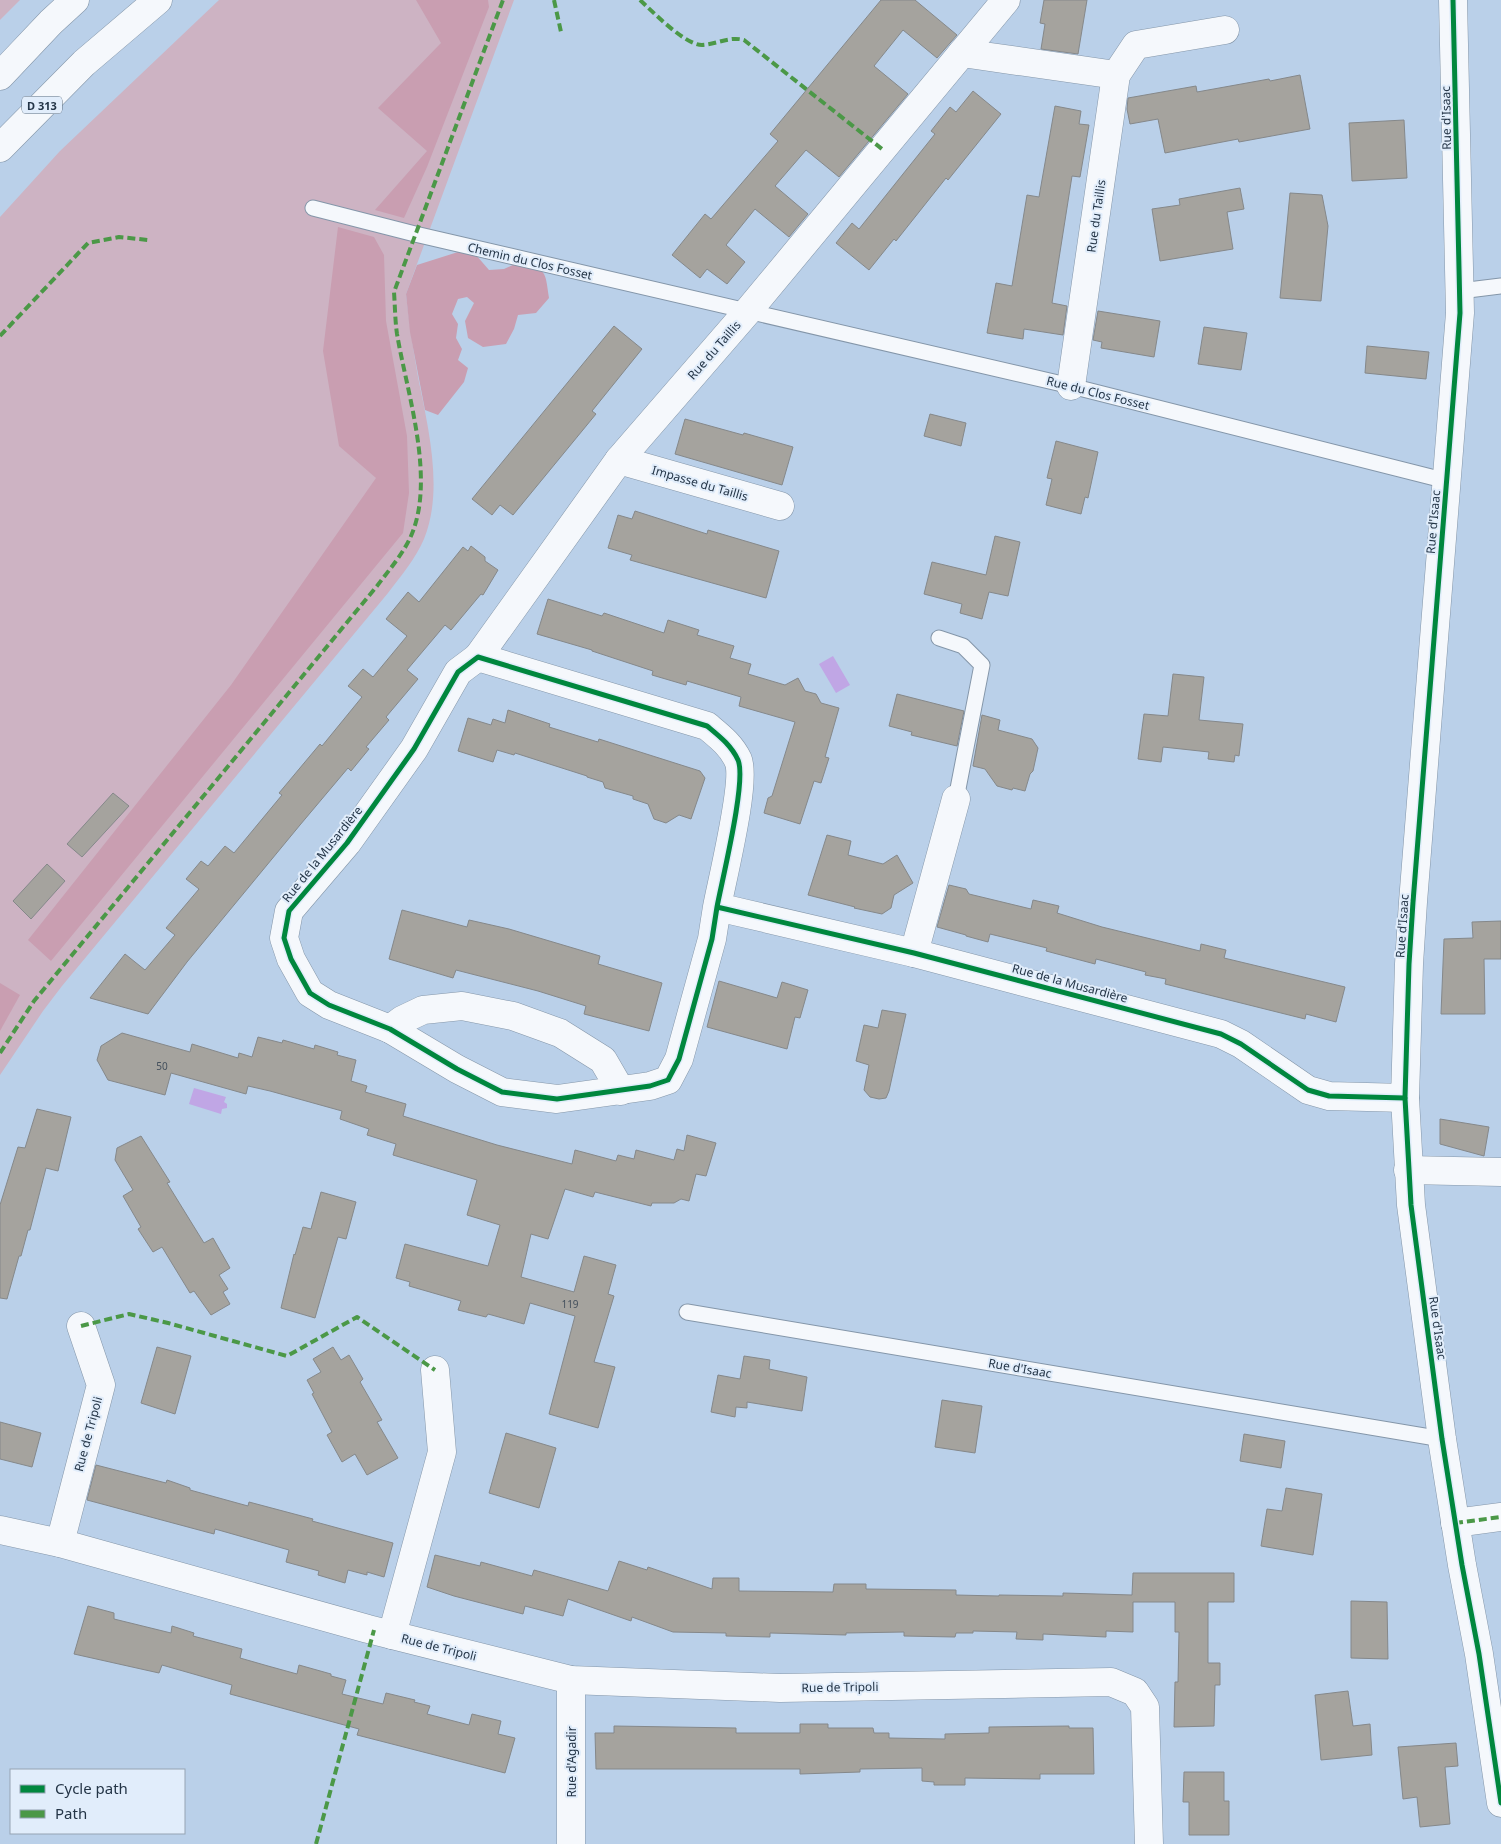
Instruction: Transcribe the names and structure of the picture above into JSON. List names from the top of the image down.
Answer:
{
  "streets": {
    "main road": [
      "D 313",
      "Rue d'Isaac",
      "Rue du Taillis",
      "Impasse du Taillis",
      "Rue de la Musardière",
      "Rue de Tripoli",
      "Rue d'Agadir"
    ],
    "lane": ["Chemin du Clos Fosset", "Rue du Clos Fosset"]
  },
  "crossings": [
    ["Rue d'Isaac", "Rue du Clos Fosset"],
    ["Rue d'Isaac", "Rue de la Musardière"],
    ["Rue du Taillis", "Chemin du Clos Fosset"],
    ["Rue du Taillis", "Rue du Clos Fosset"],
    ["Rue du Taillis", "Impasse du Taillis"],
    ["Rue du Taillis", "Rue de la Musardière"],
    ["Chemin du Clos Fosset", "Rue du Clos Fosset"],
    ["Rue de Tripoli", "Rue d'Agadir"]
  ],
  "house_numbers": ["50", "119"],
  "legend": ["Cycle path", "Path"]
}
